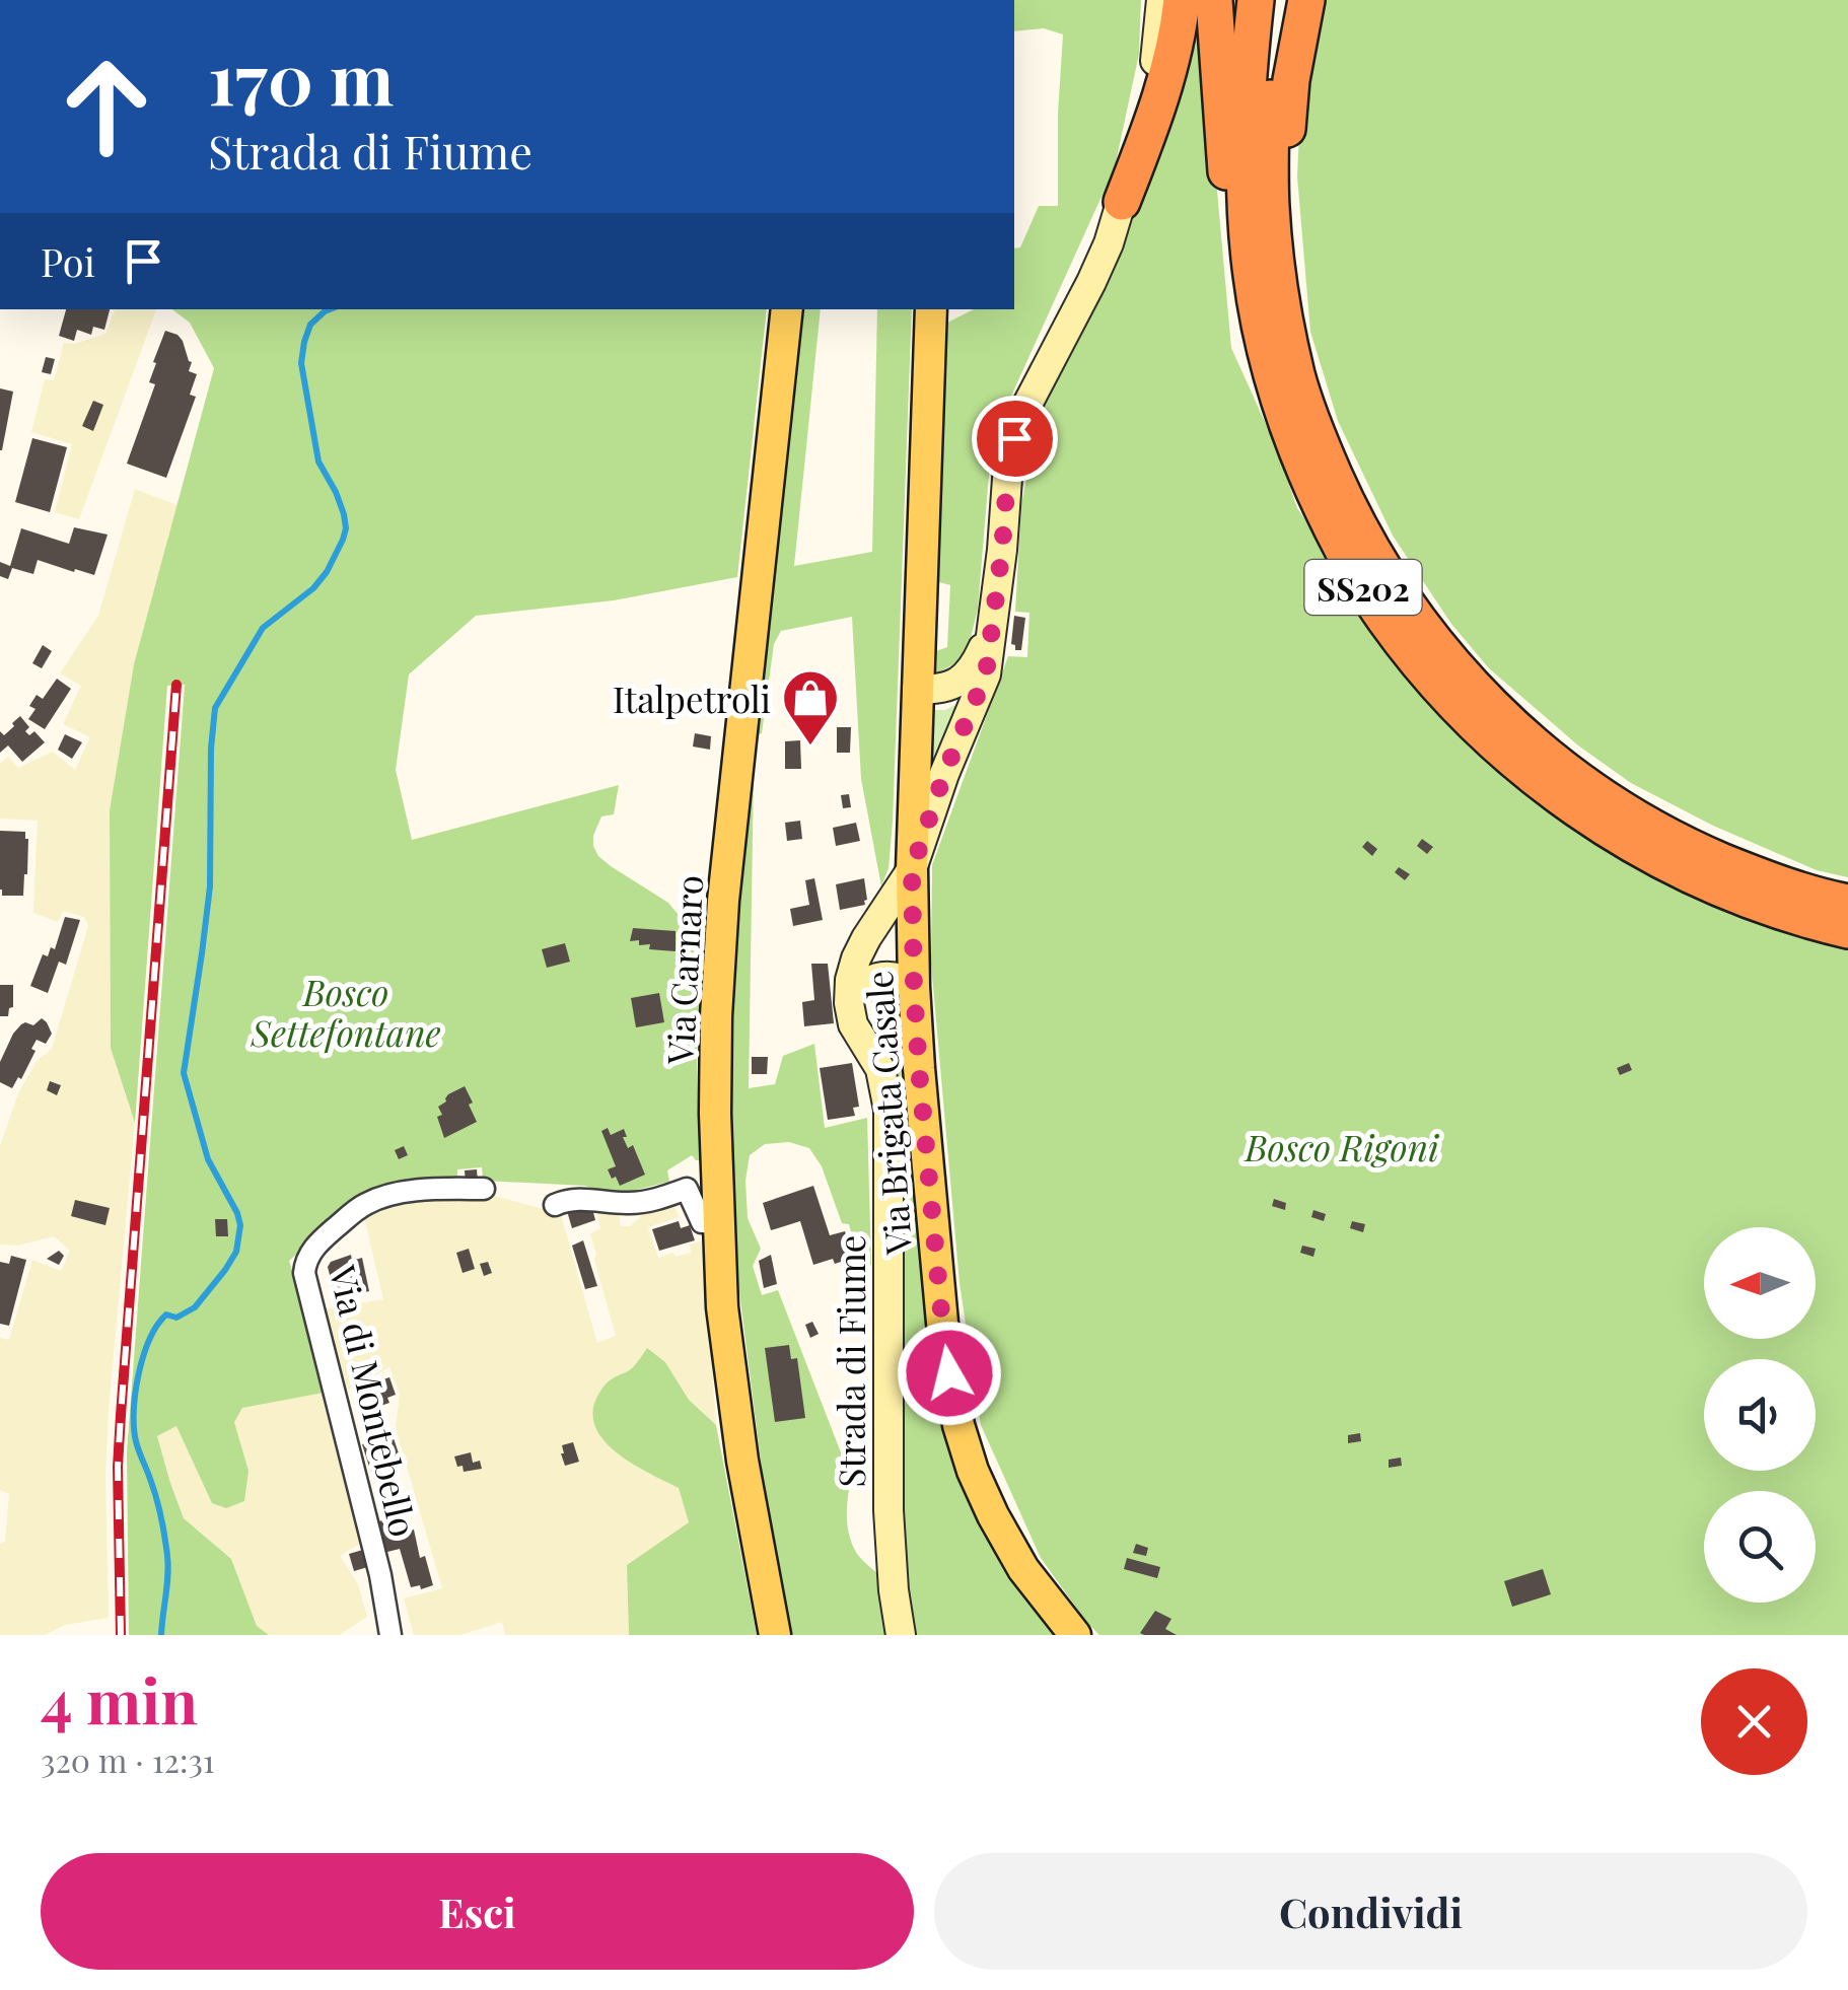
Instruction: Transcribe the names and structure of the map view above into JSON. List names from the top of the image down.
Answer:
{
  "streets": {
    "highway": ["SS202"],
    "main road": ["Via Carnaro", "Via Brigata Casale", "Strada di Fiume"],
    "street": ["Via di Montebello"]
  },
  "crossings": [
    ["Via Brigata Casale", "Strada di Fiume"]
  ],
  "parks": ["Bosco Settefontane", "Bosco Rigoni"],
  "places": {
    "shop": ["Italpetroli"]
  },
  "north": "left",
  "page": {
    "turn": ["170 m", "Strada di Fiume"],
    "then": "Poi",
    "heading": ["4 min", "320 m · 12:31"],
    "buttons": ["Esci", "Condividi"]
  }
}
